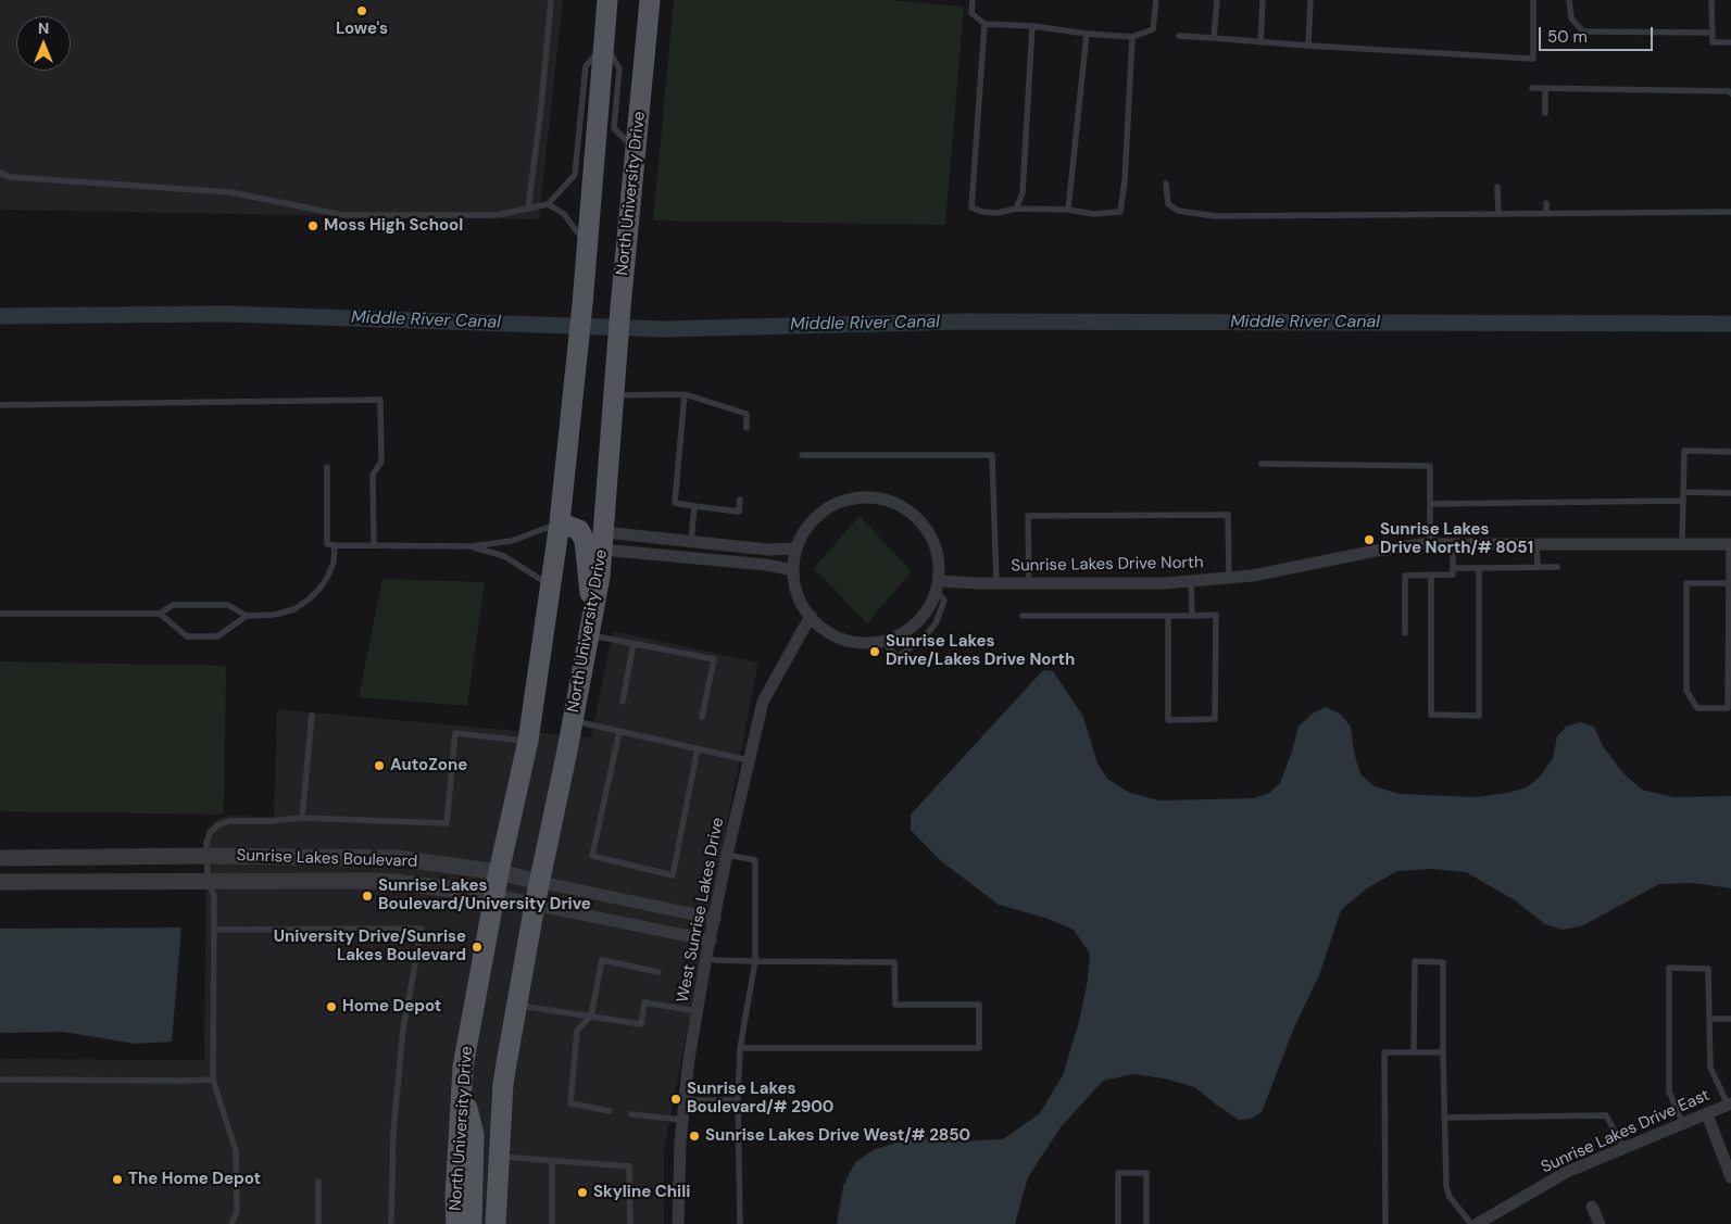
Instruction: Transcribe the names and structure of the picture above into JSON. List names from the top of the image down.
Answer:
{
  "streets": {
    "main road": ["North University Drive"],
    "street": [
      "Sunrise Lakes Drive North",
      "Sunrise Lakes Boulevard",
      "West Sunrise Lakes Drive",
      "Sunrise Lakes Drive East"
    ]
  },
  "crossings": [
    ["North University Drive", "Sunrise Lakes Boulevard"],
    ["Sunrise Lakes Drive North", "West Sunrise Lakes Drive"],
    ["Sunrise Lakes Boulevard", "West Sunrise Lakes Drive"]
  ],
  "water": ["Middle River Canal"],
  "places": [
    "Lowe's",
    "Moss High School",
    "Sunrise Lakes Drive North/# 8051",
    "Sunrise Lakes Drive/Lakes Drive North",
    "AutoZone",
    "Sunrise Lakes Boulevard/University Drive",
    "University Drive/Sunrise Lakes Boulevard",
    "Home Depot",
    "Sunrise Lakes Boulevard/# 2900",
    "Sunrise Lakes Drive West/# 2850",
    "The Home Depot",
    "Skyline Chili"
  ],
  "scale_bar": "50 m",
  "north": "top"
}
